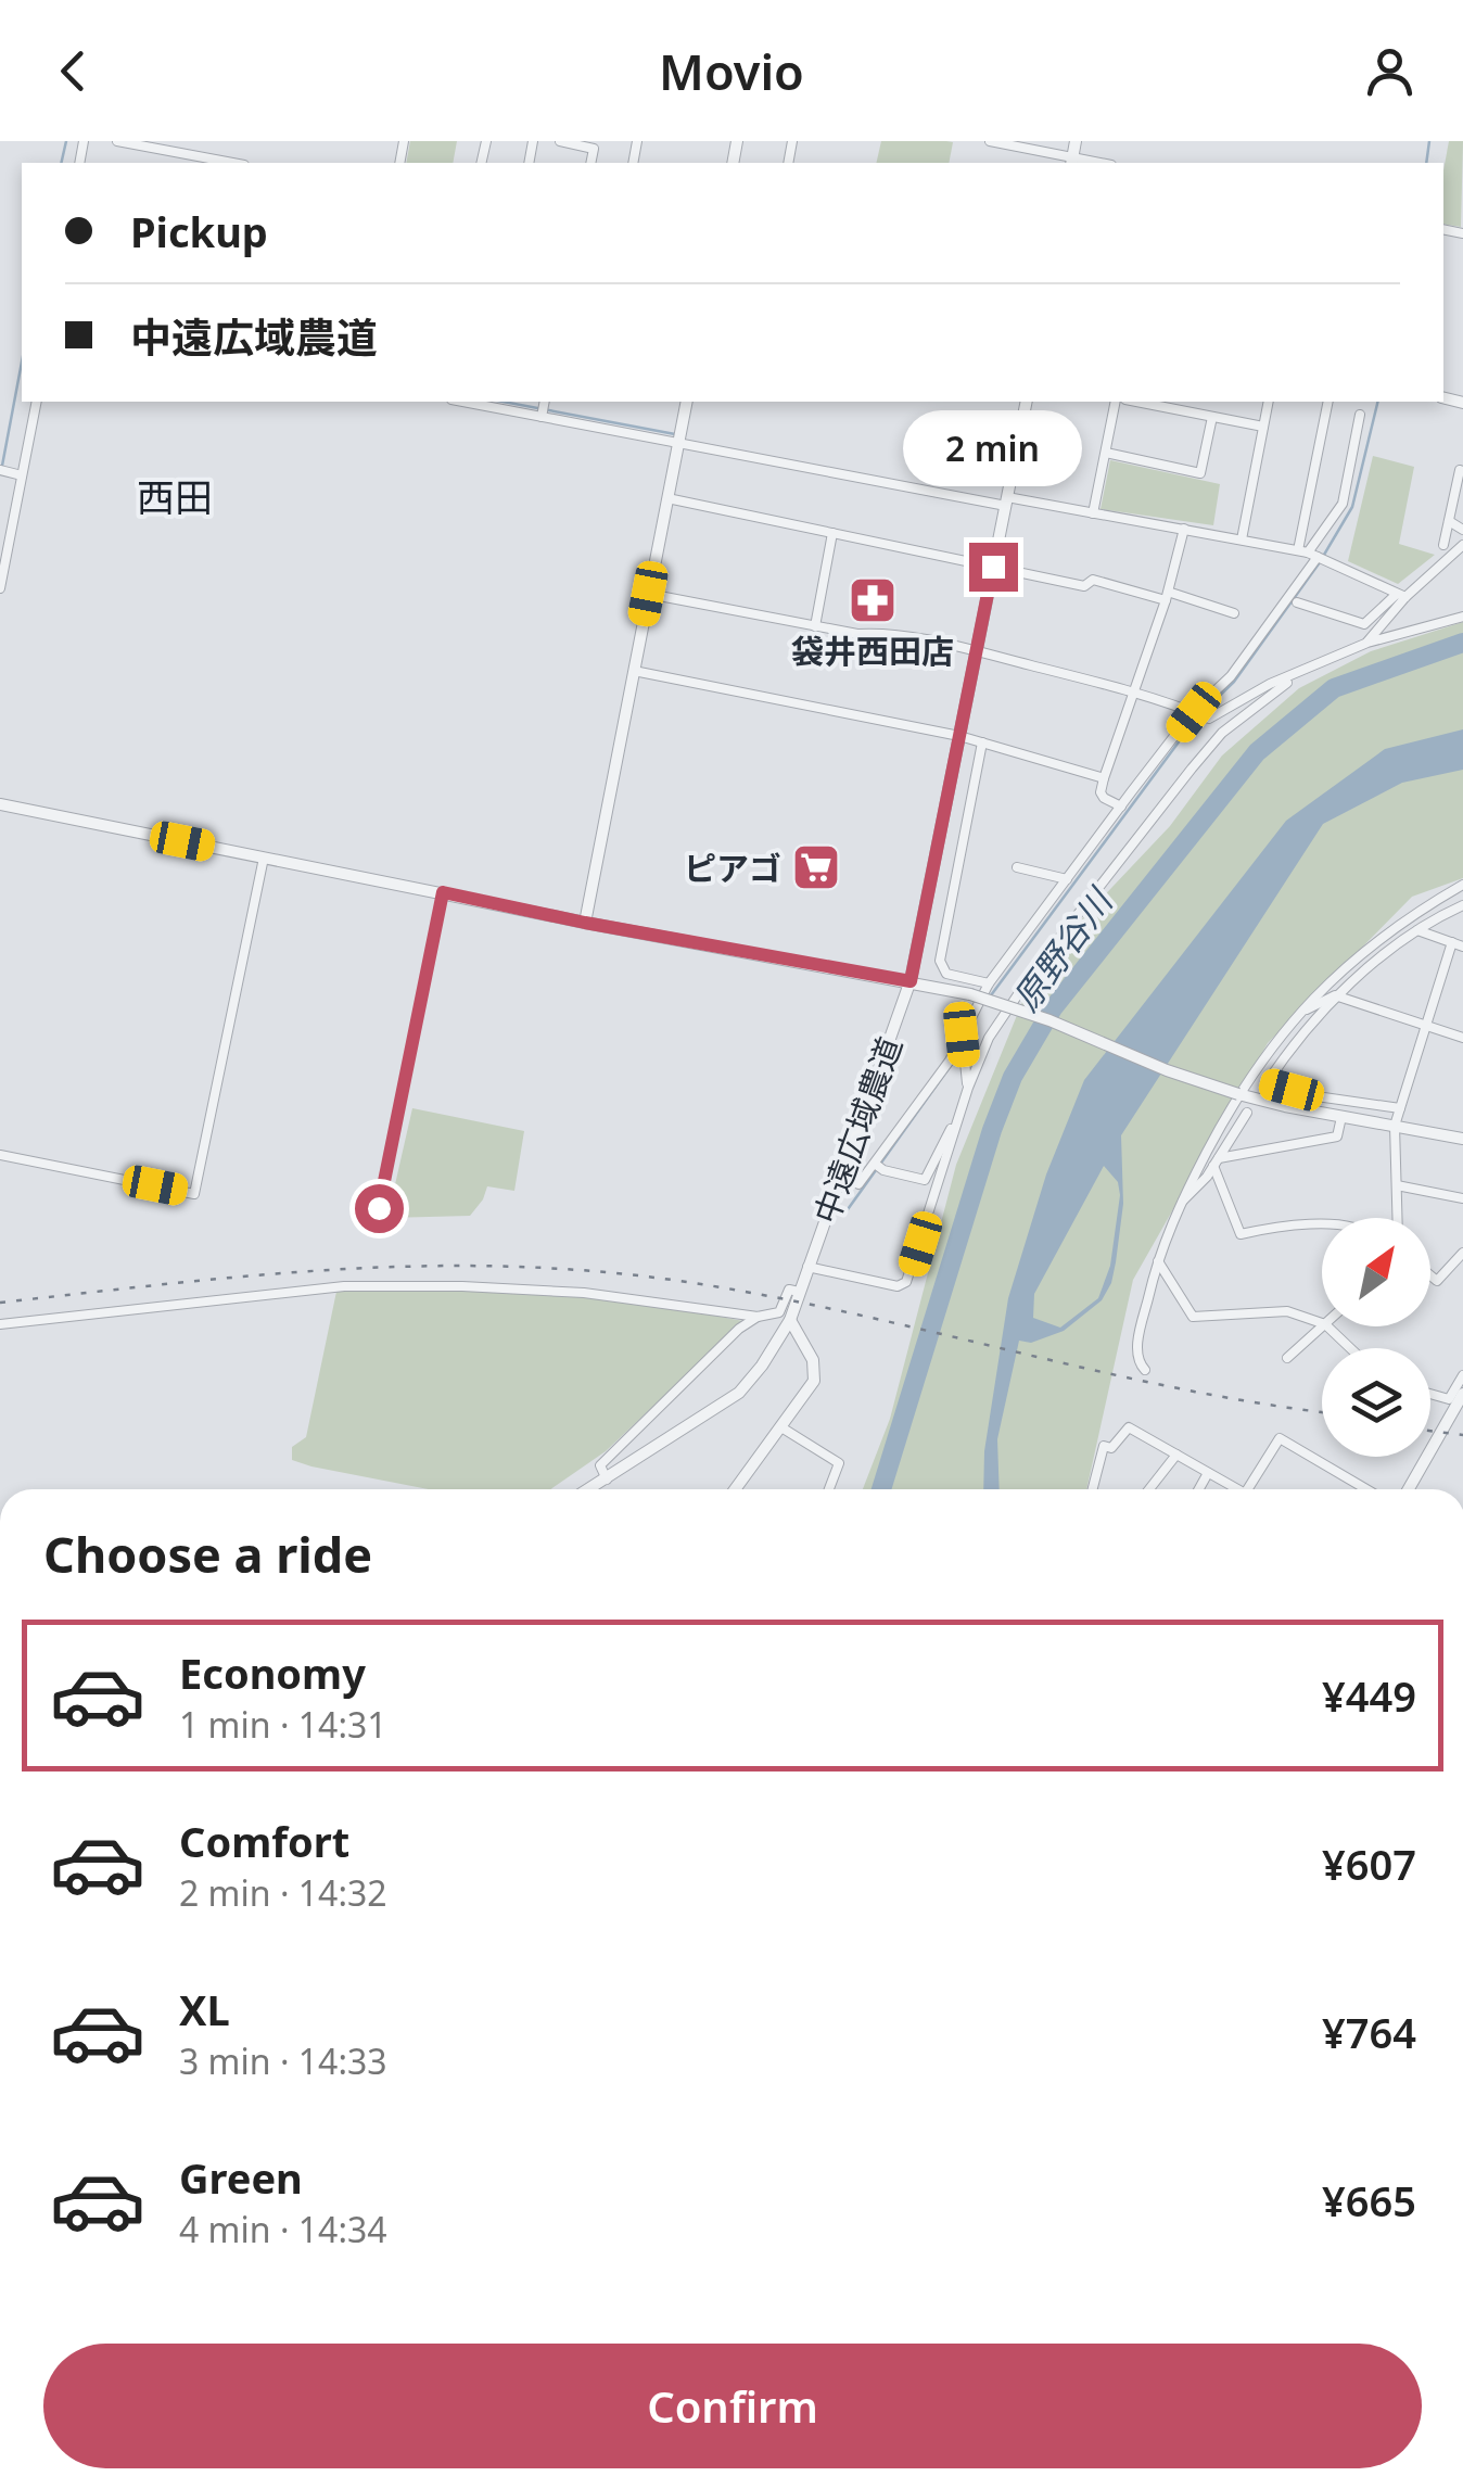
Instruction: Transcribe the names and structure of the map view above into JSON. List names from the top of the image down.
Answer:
{
  "streets": {
    "street": ["中遠広域農道"]
  },
  "districts": ["西田"],
  "water": ["原野谷川"],
  "places": {
    "pharmacy": ["袋井西田店"],
    "supermarket": ["ピアゴ"]
  },
  "north": "top right",
  "page": {
    "header": "Movio",
    "banner": ["Pickup", "中遠広域農道"],
    "bubble": "2 min",
    "heading": "Choose a ride",
    "list": [
      {
        "name": "Economy",
        "note": "1 min · 14:31",
        "value": "¥449"
      },
      {
        "name": "Comfort",
        "note": "2 min · 14:32",
        "value": "¥607"
      },
      {
        "name": "XL",
        "note": "3 min · 14:33",
        "value": "¥764"
      },
      {
        "name": "Green",
        "note": "4 min · 14:34",
        "value": "¥665"
      }
    ],
    "buttons": "Confirm"
  }
}
